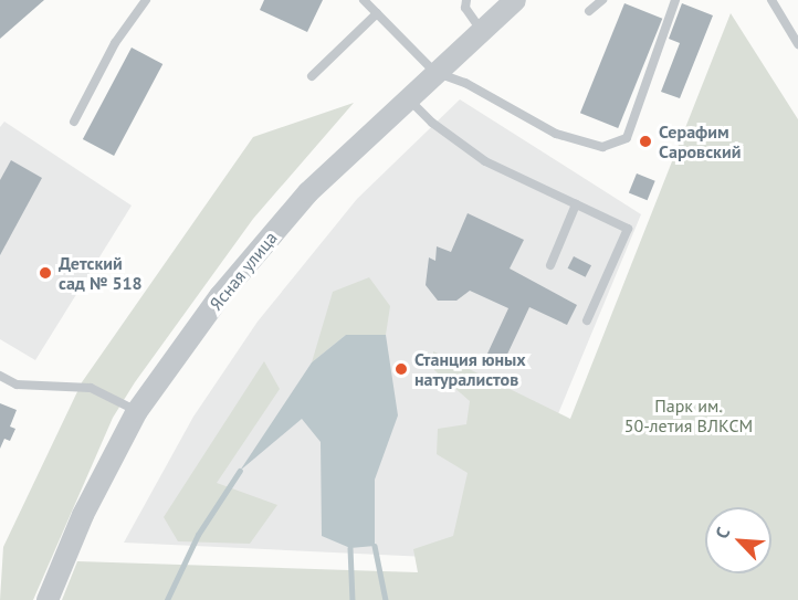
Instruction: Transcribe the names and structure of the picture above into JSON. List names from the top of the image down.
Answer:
{
  "streets": {
    "street": ["Ясная улица"]
  },
  "parks": ["Парк им. 50-летия ВЛКСМ"],
  "places": ["Серафим Саровский", "Детский сад № 518", "Станция юных натуралистов"],
  "north": "top left"
}
